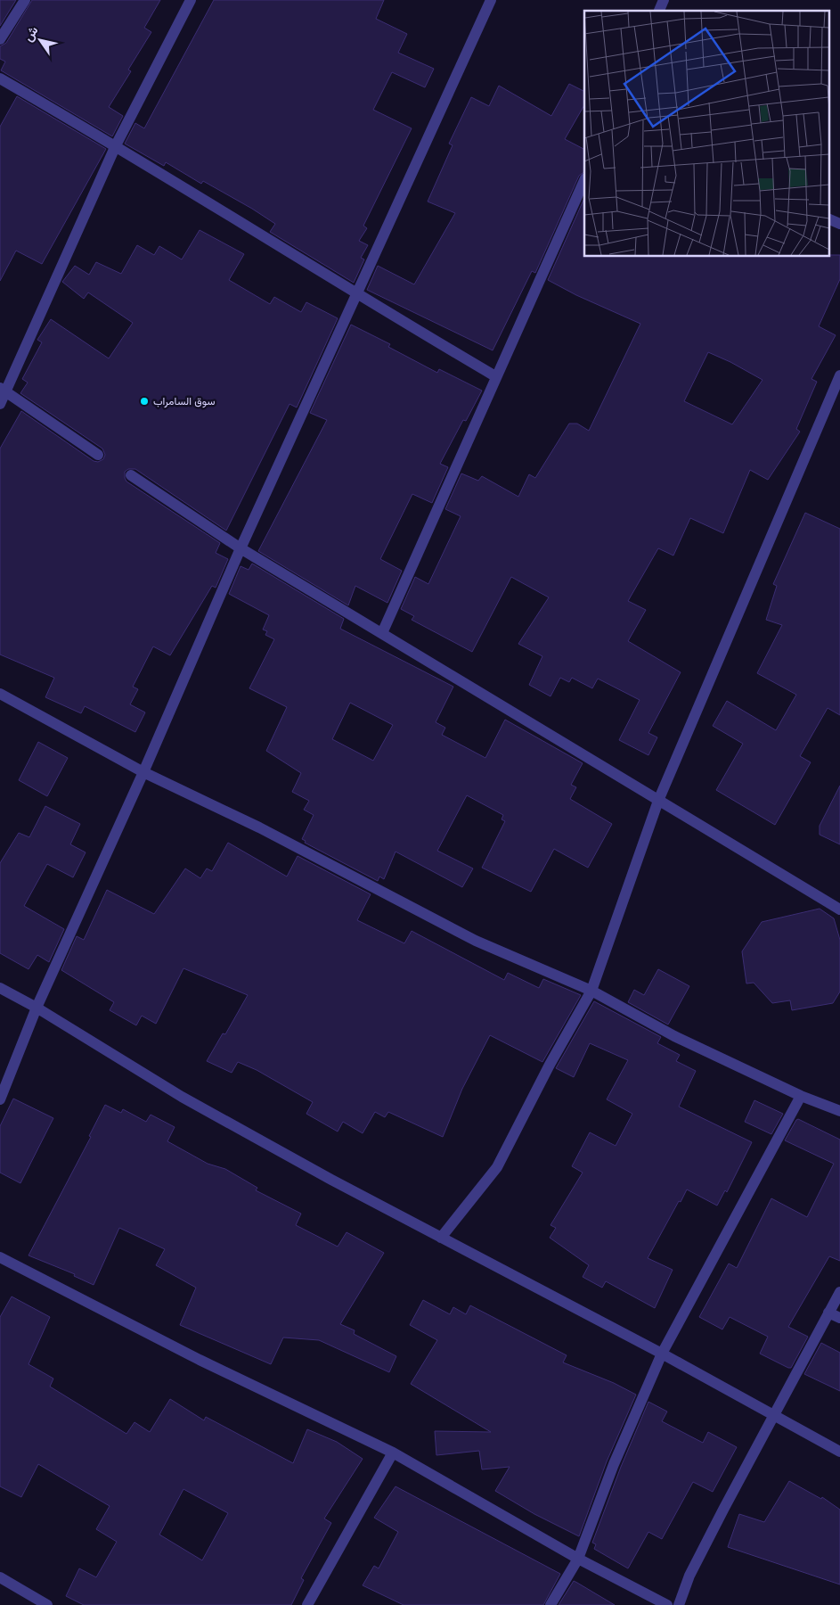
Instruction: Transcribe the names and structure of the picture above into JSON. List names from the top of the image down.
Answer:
{
  "places": ["سوق السامراب"],
  "north": "top left"
}
